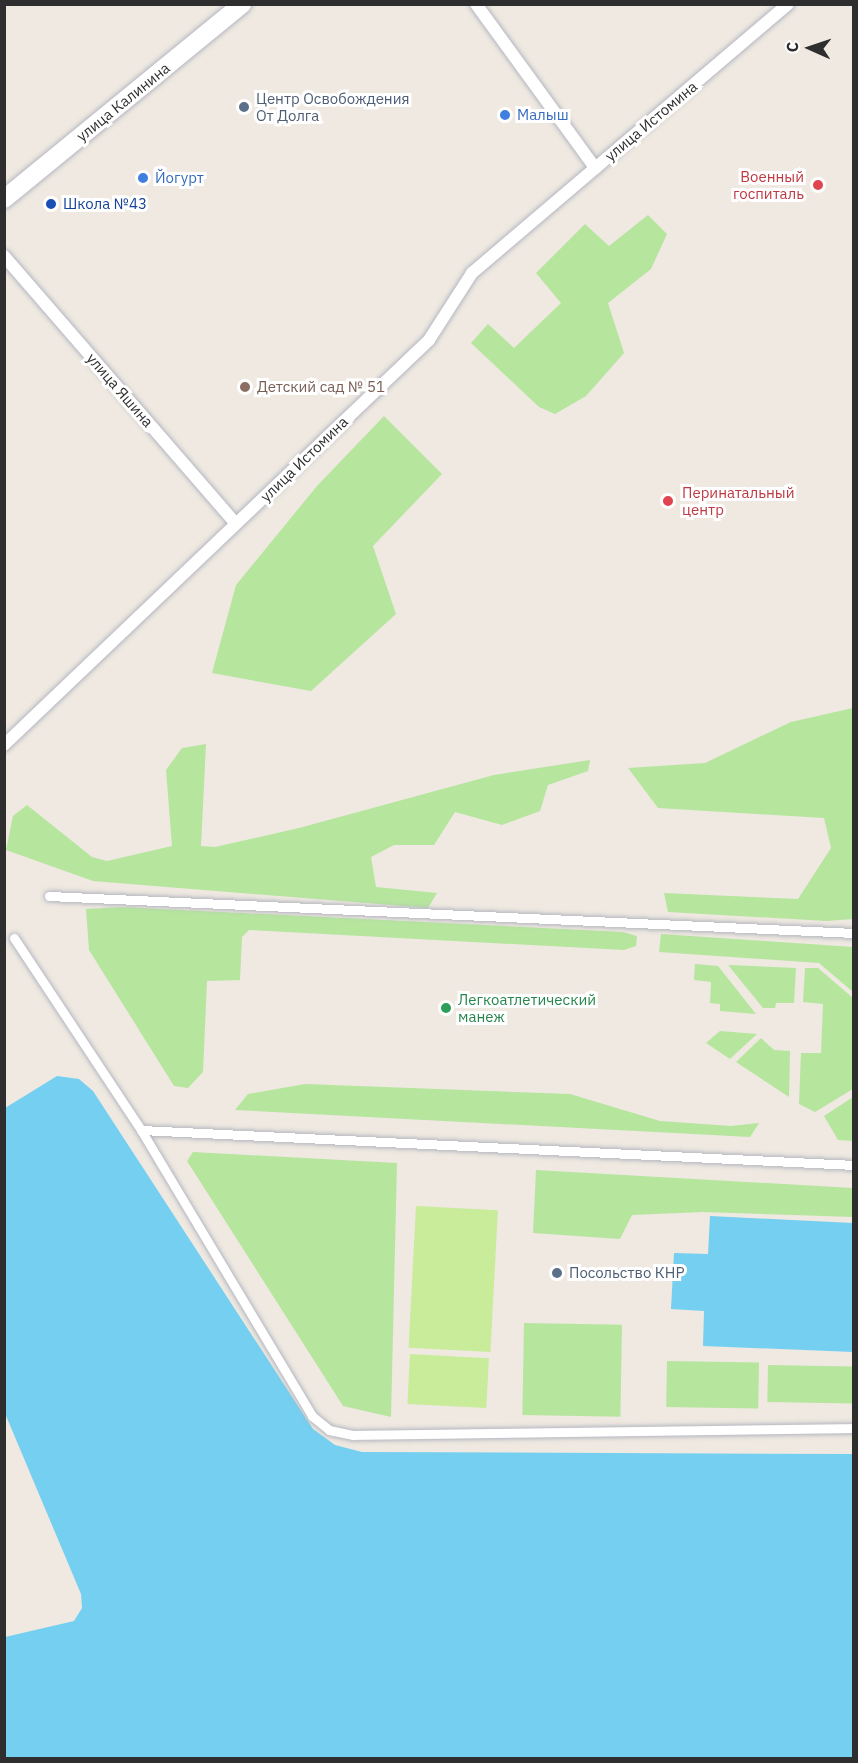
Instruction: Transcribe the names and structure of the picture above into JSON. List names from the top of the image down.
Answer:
{
  "streets": {
    "main road": ["улица Калинина"],
    "street": ["улица Истомина", "улица Яшина"]
  },
  "crossings": [
    ["улица Истомина", "улица Яшина"]
  ],
  "places": [
    "Центр Освобождения От Долга",
    "Малыш",
    "Йогурт",
    "Военный госпиталь",
    "Школа №43",
    "Детский сад № 51",
    "Перинатальный центр",
    "Легкоатлетический манеж",
    "Посольство КНР"
  ],
  "north": "left"
}
